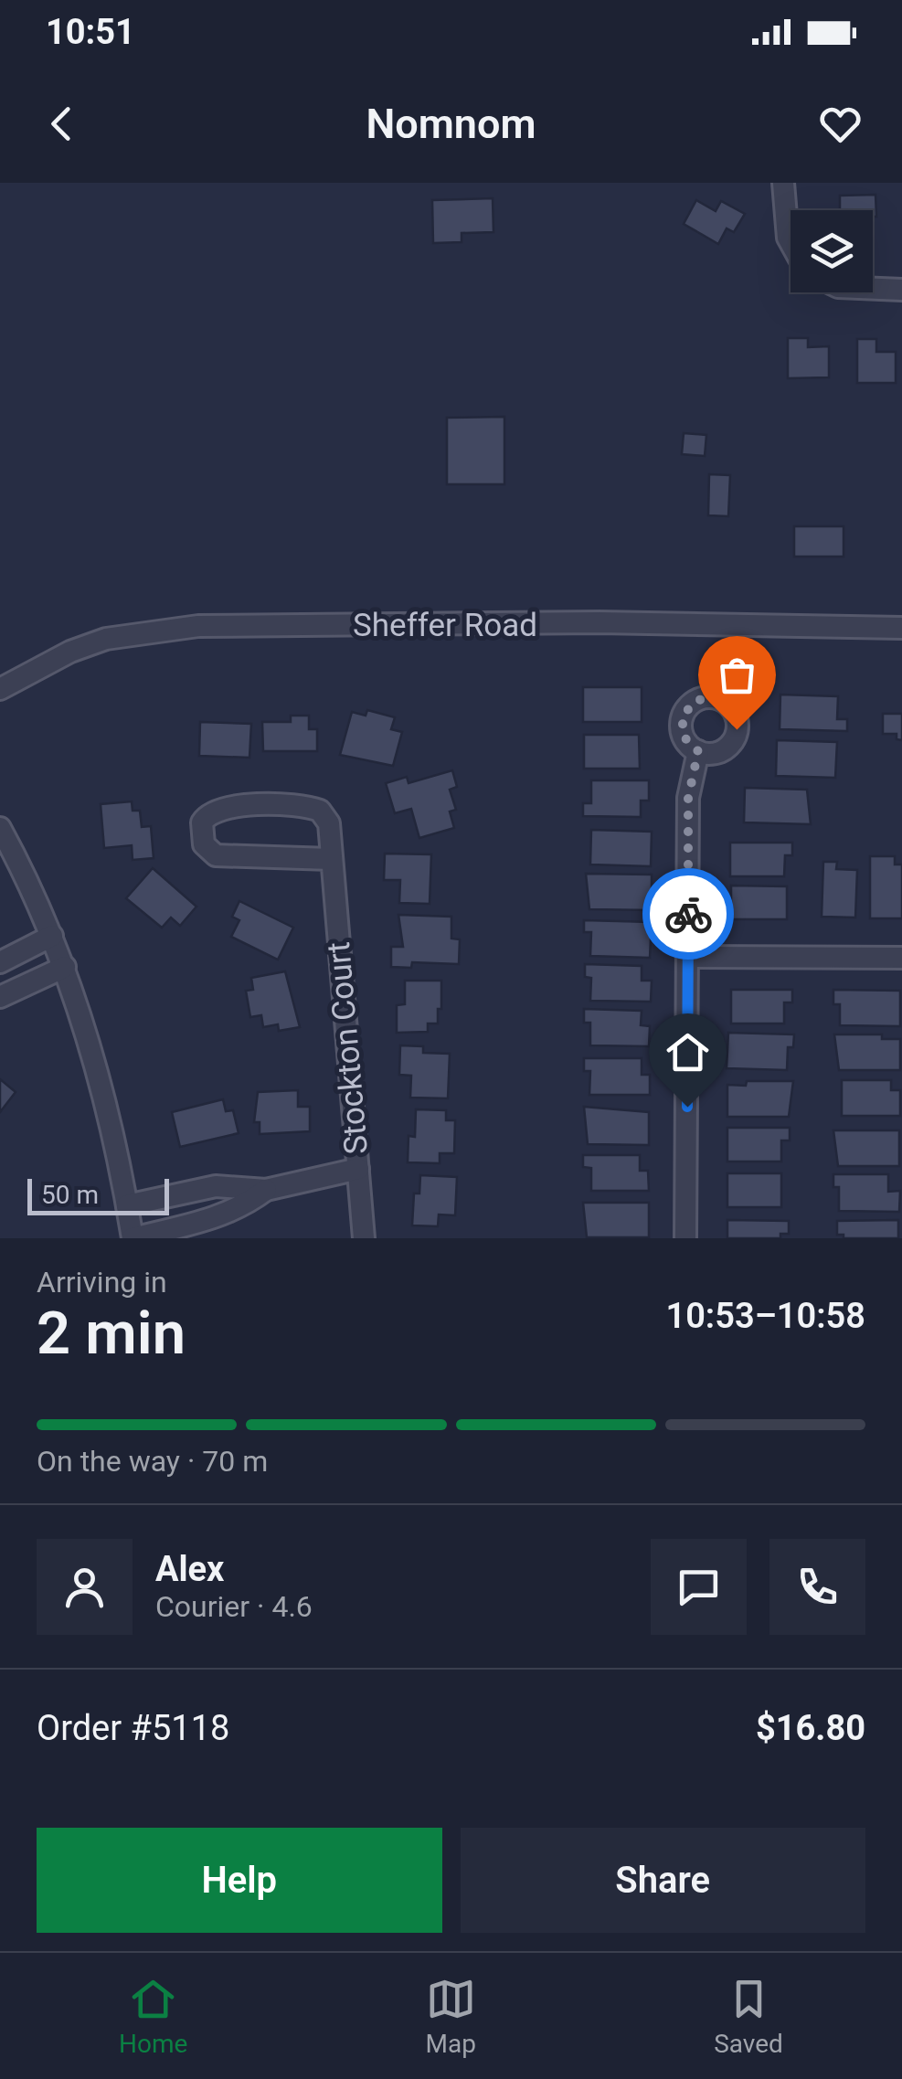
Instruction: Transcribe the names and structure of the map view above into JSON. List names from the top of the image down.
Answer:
{
  "streets": {
    "street": ["Sheffer Road", "Stockton Court"]
  },
  "scale_bar": "50 m",
  "page": {
    "status": "10:51",
    "header": "Nomnom",
    "scale": "50 m",
    "heading": ["2 min", "Arriving in", "10:53–10:58"],
    "panel": [
      "Alex",
      "Courier · 4.6",
      "Order #5118",
      "$16.80"
    ],
    "bar": "On the way · 70 m",
    "buttons": ["Help", "Share"],
    "tabs": ["Home", "Map", "Saved"]
  }
}
